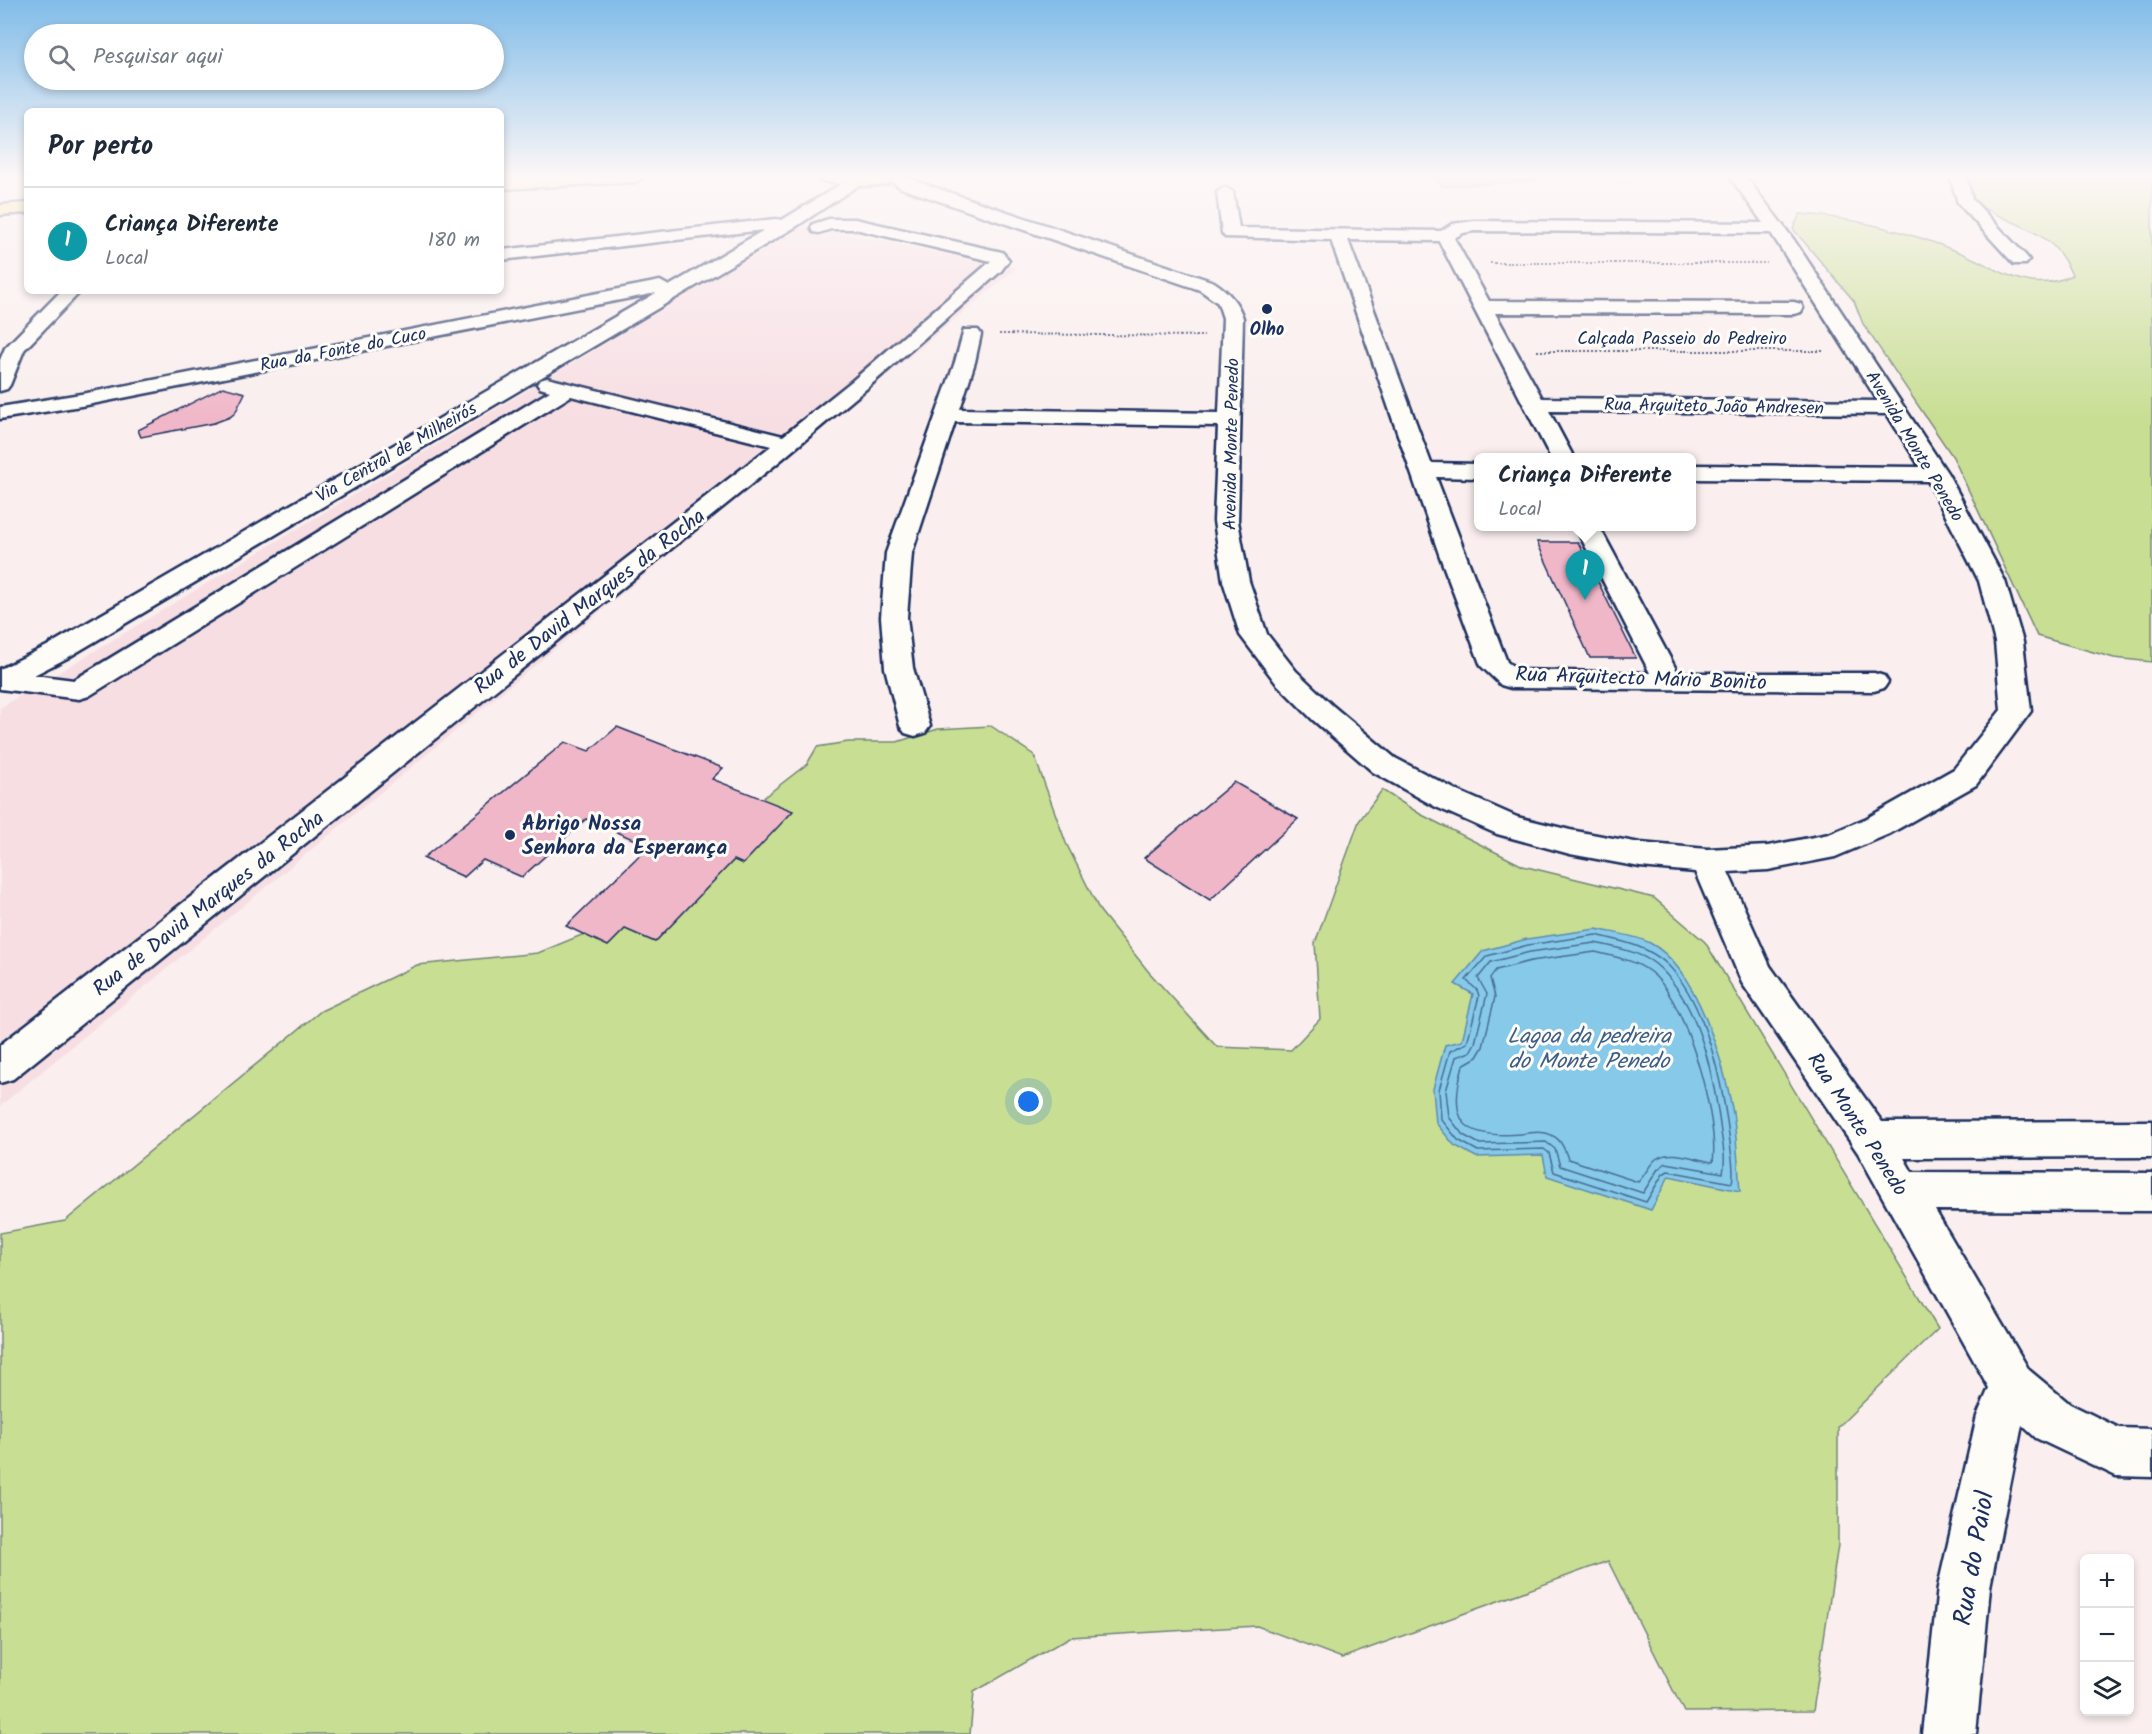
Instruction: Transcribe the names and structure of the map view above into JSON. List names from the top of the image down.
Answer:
{
  "streets": {
    "street": [
      "Rua da Fonte do Cuco",
      "Rua Arquiteto João Andresen",
      "Avenida Monte Penedo",
      "Via Central de Milheirós",
      "Rua de David Marques da Rocha",
      "Rua Arquitecto Mário Bonito",
      "Rua Monte Penedo",
      "Rua do Paiol"
    ],
    "path": ["Calçada Passeio do Pedreiro"]
  },
  "crossings": [
    ["Calçada Passeio do Pedreiro", "Avenida Monte Penedo"],
    ["Rua da Fonte do Cuco", "Via Central de Milheirós"],
    ["Rua Arquiteto João Andresen", "Avenida Monte Penedo"],
    ["Avenida Monte Penedo", "Rua Monte Penedo"],
    ["Rua Monte Penedo", "Rua do Paiol"]
  ],
  "water": ["Lagoa da pedreira do Monte Penedo"],
  "places": ["Olho", "Abrigo Nossa Senhora da Esperança"],
  "page": {
    "search": "Pesquisar aqui",
    "heading": "Por perto",
    "list": [
      {
        "mark": "1",
        "name": "Criança Diferente",
        "note": "Local",
        "value": "180 m"
      }
    ],
    "popup": ["Criança Diferente", "Local"],
    "pins": "1",
    "map_buttons": ["+", "−"]
  }
}
